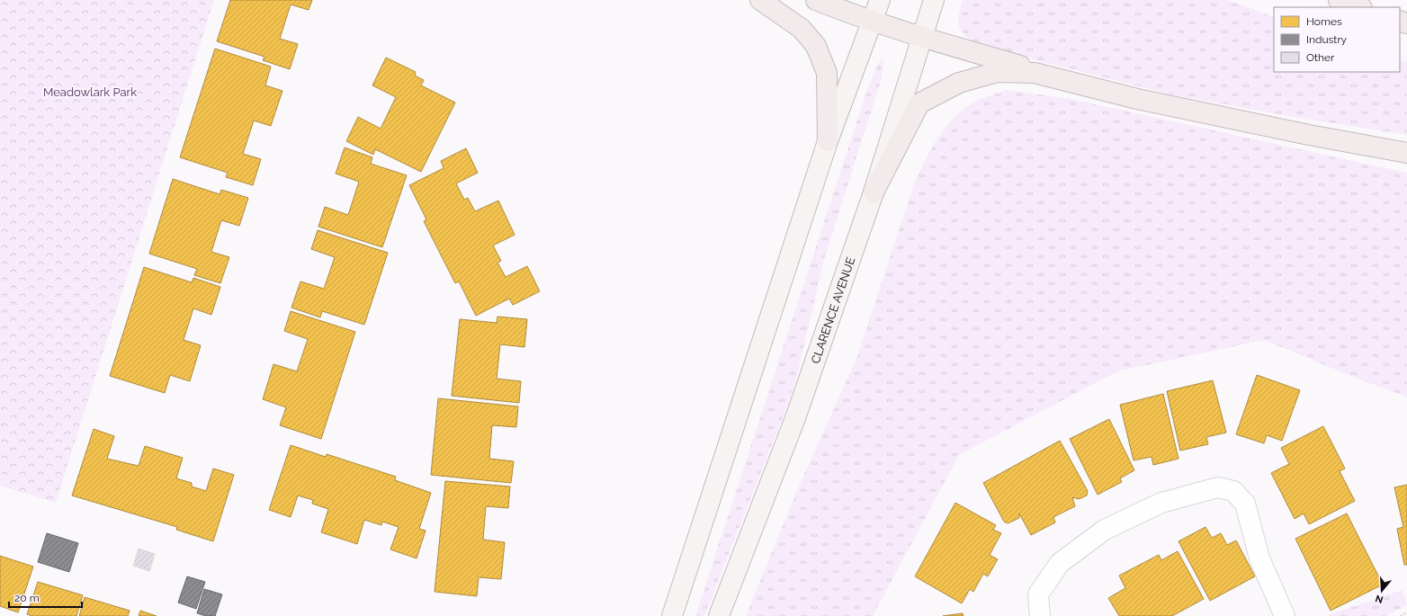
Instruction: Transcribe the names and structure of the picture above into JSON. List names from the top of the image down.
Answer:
{
  "streets": {
    "main road": ["CLARENCE AVENUE"]
  },
  "parks": ["Meadowlark Park"],
  "legend": ["Homes", "Industry", "Other"],
  "scale_bar": "20 m",
  "north": "bottom"
}
